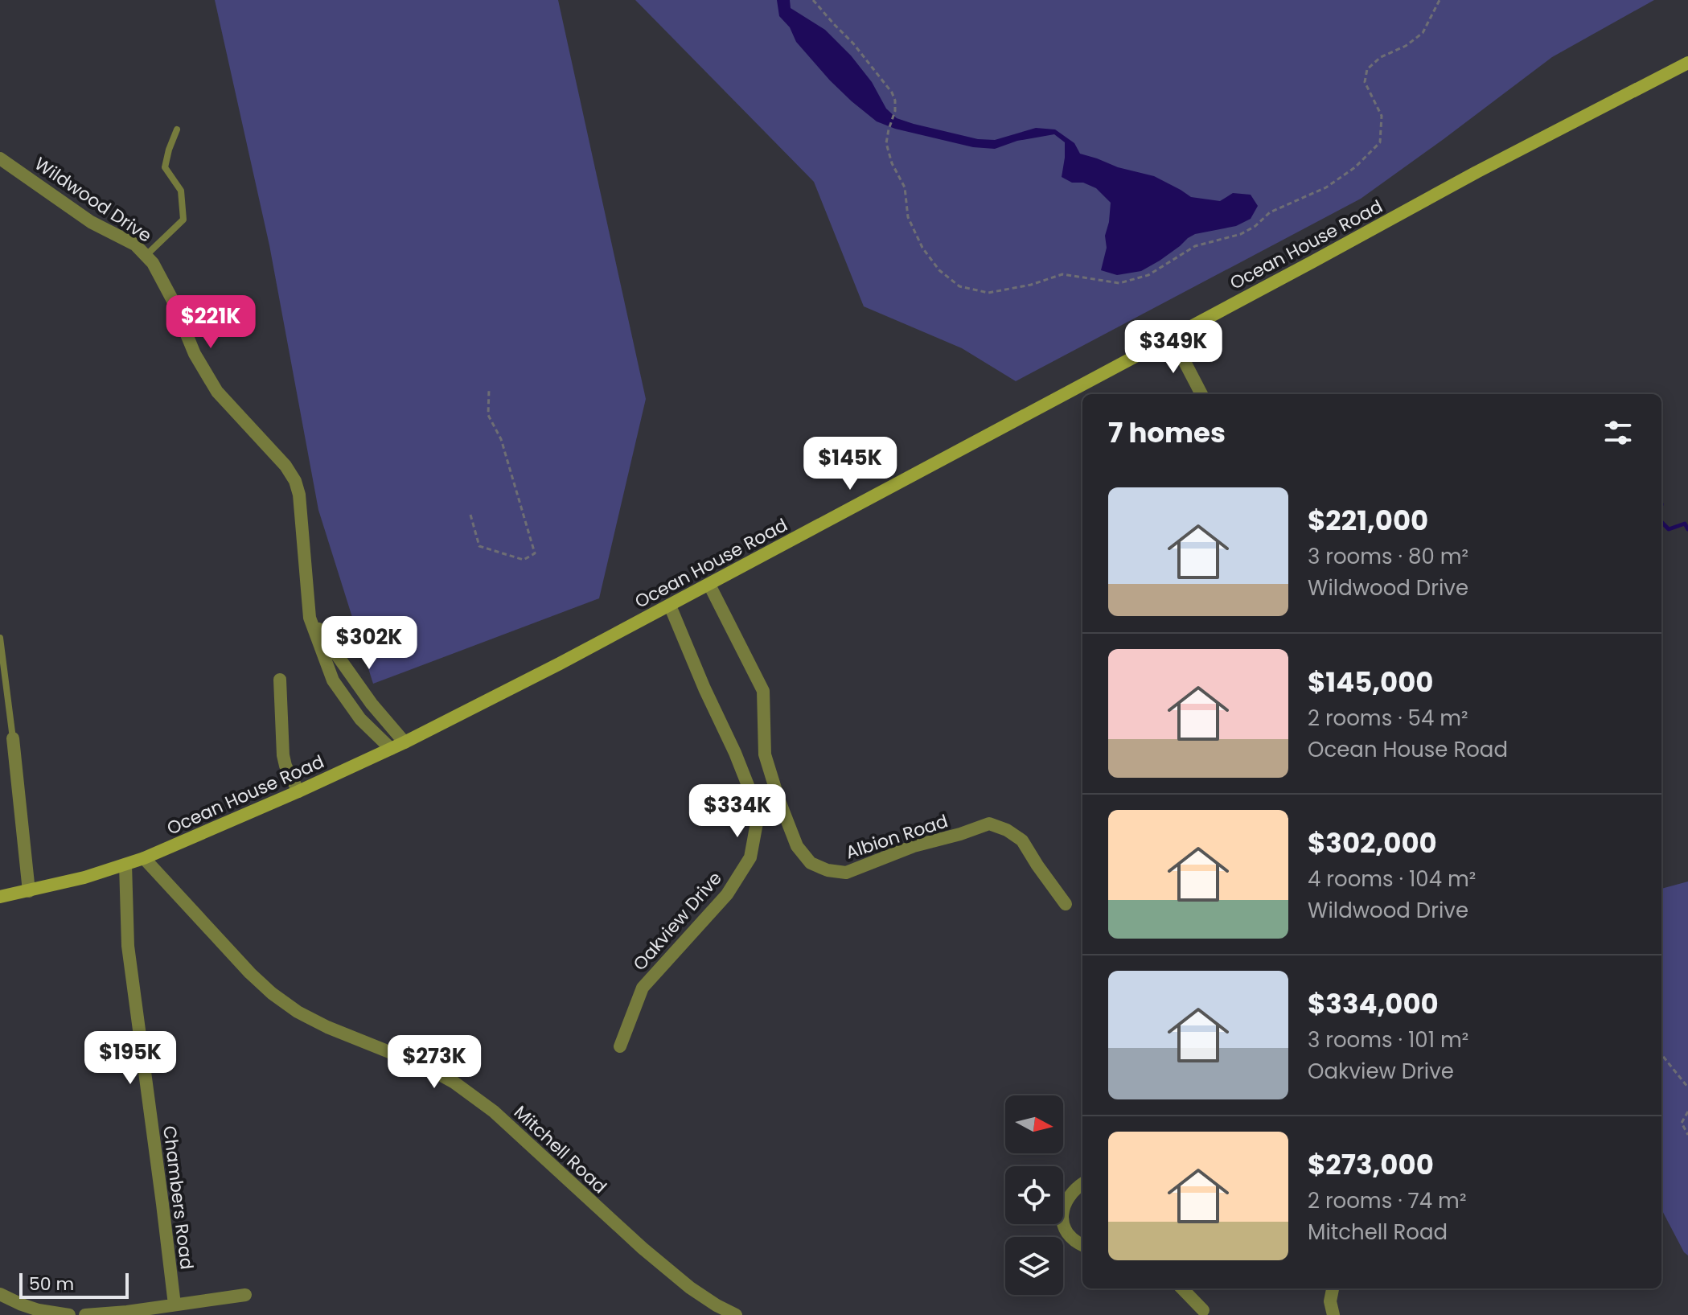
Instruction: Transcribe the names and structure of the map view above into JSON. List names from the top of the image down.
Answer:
{
  "streets": {
    "main road": ["Ocean House Road"],
    "street": [
      "Wildwood Drive",
      "Albion Road",
      "Oakview Drive",
      "Mitchell Road",
      "Chambers Road"
    ]
  },
  "crossings": [
    ["Wildwood Drive", "Ocean House Road"],
    ["Ocean House Road", "Albion Road"],
    ["Ocean House Road", "Oakview Drive"],
    ["Ocean House Road", "Mitchell Road"],
    ["Ocean House Road", "Chambers Road"]
  ],
  "scale_bar": "50 m",
  "north": "right",
  "page": {
    "price": [
      "$221K",
      "$349K",
      "$145K",
      "$302K",
      "$334K",
      "$195K",
      "$273K"
    ],
    "heading": "7 homes",
    "list": [
      {
        "name": "$221,000",
        "note": "3 rooms · 80 m² · Wildwood Drive"
      },
      {
        "name": "$145,000",
        "note": "2 rooms · 54 m² · Ocean House Road"
      },
      {
        "name": "$302,000",
        "note": "4 rooms · 104 m² · Wildwood Drive"
      },
      {
        "name": "$334,000",
        "note": "3 rooms · 101 m² · Oakview Drive"
      },
      {
        "name": "$273,000",
        "note": "2 rooms · 74 m² · Mitchell Road"
      }
    ],
    "scale": "50 m"
  }
}
